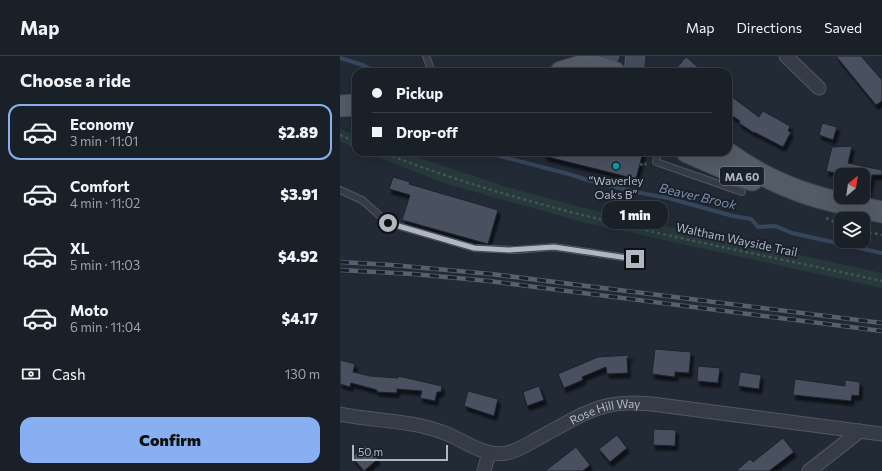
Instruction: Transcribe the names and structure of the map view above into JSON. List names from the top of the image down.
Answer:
{
  "streets": {
    "main road": ["MA 60"],
    "street": ["Rose Hill Way"],
    "path": ["Waltham Wayside Trail"]
  },
  "water": ["Beaver Brook"],
  "places": ["“Waverley Oaks B”"],
  "scale_bar": "50 m",
  "north": "top right",
  "page": {
    "header": "Map",
    "nav": ["Map", "Directions", "Saved"],
    "heading": "Choose a ride",
    "banner": ["Pickup", "Drop-off"],
    "list": [
      {
        "name": "Economy",
        "note": "3 min · 11:01",
        "value": "$2.89"
      },
      {
        "name": "Comfort",
        "note": "4 min · 11:02",
        "value": "$3.91"
      },
      {
        "name": "XL",
        "note": "5 min · 11:03",
        "value": "$4.92"
      },
      {
        "name": "Moto",
        "note": "6 min · 11:04",
        "value": "$4.17"
      }
    ],
    "bubble": "1 min",
    "pay": ["Cash", "130 m"],
    "buttons": "Confirm",
    "scale": "50 m"
  }
}
